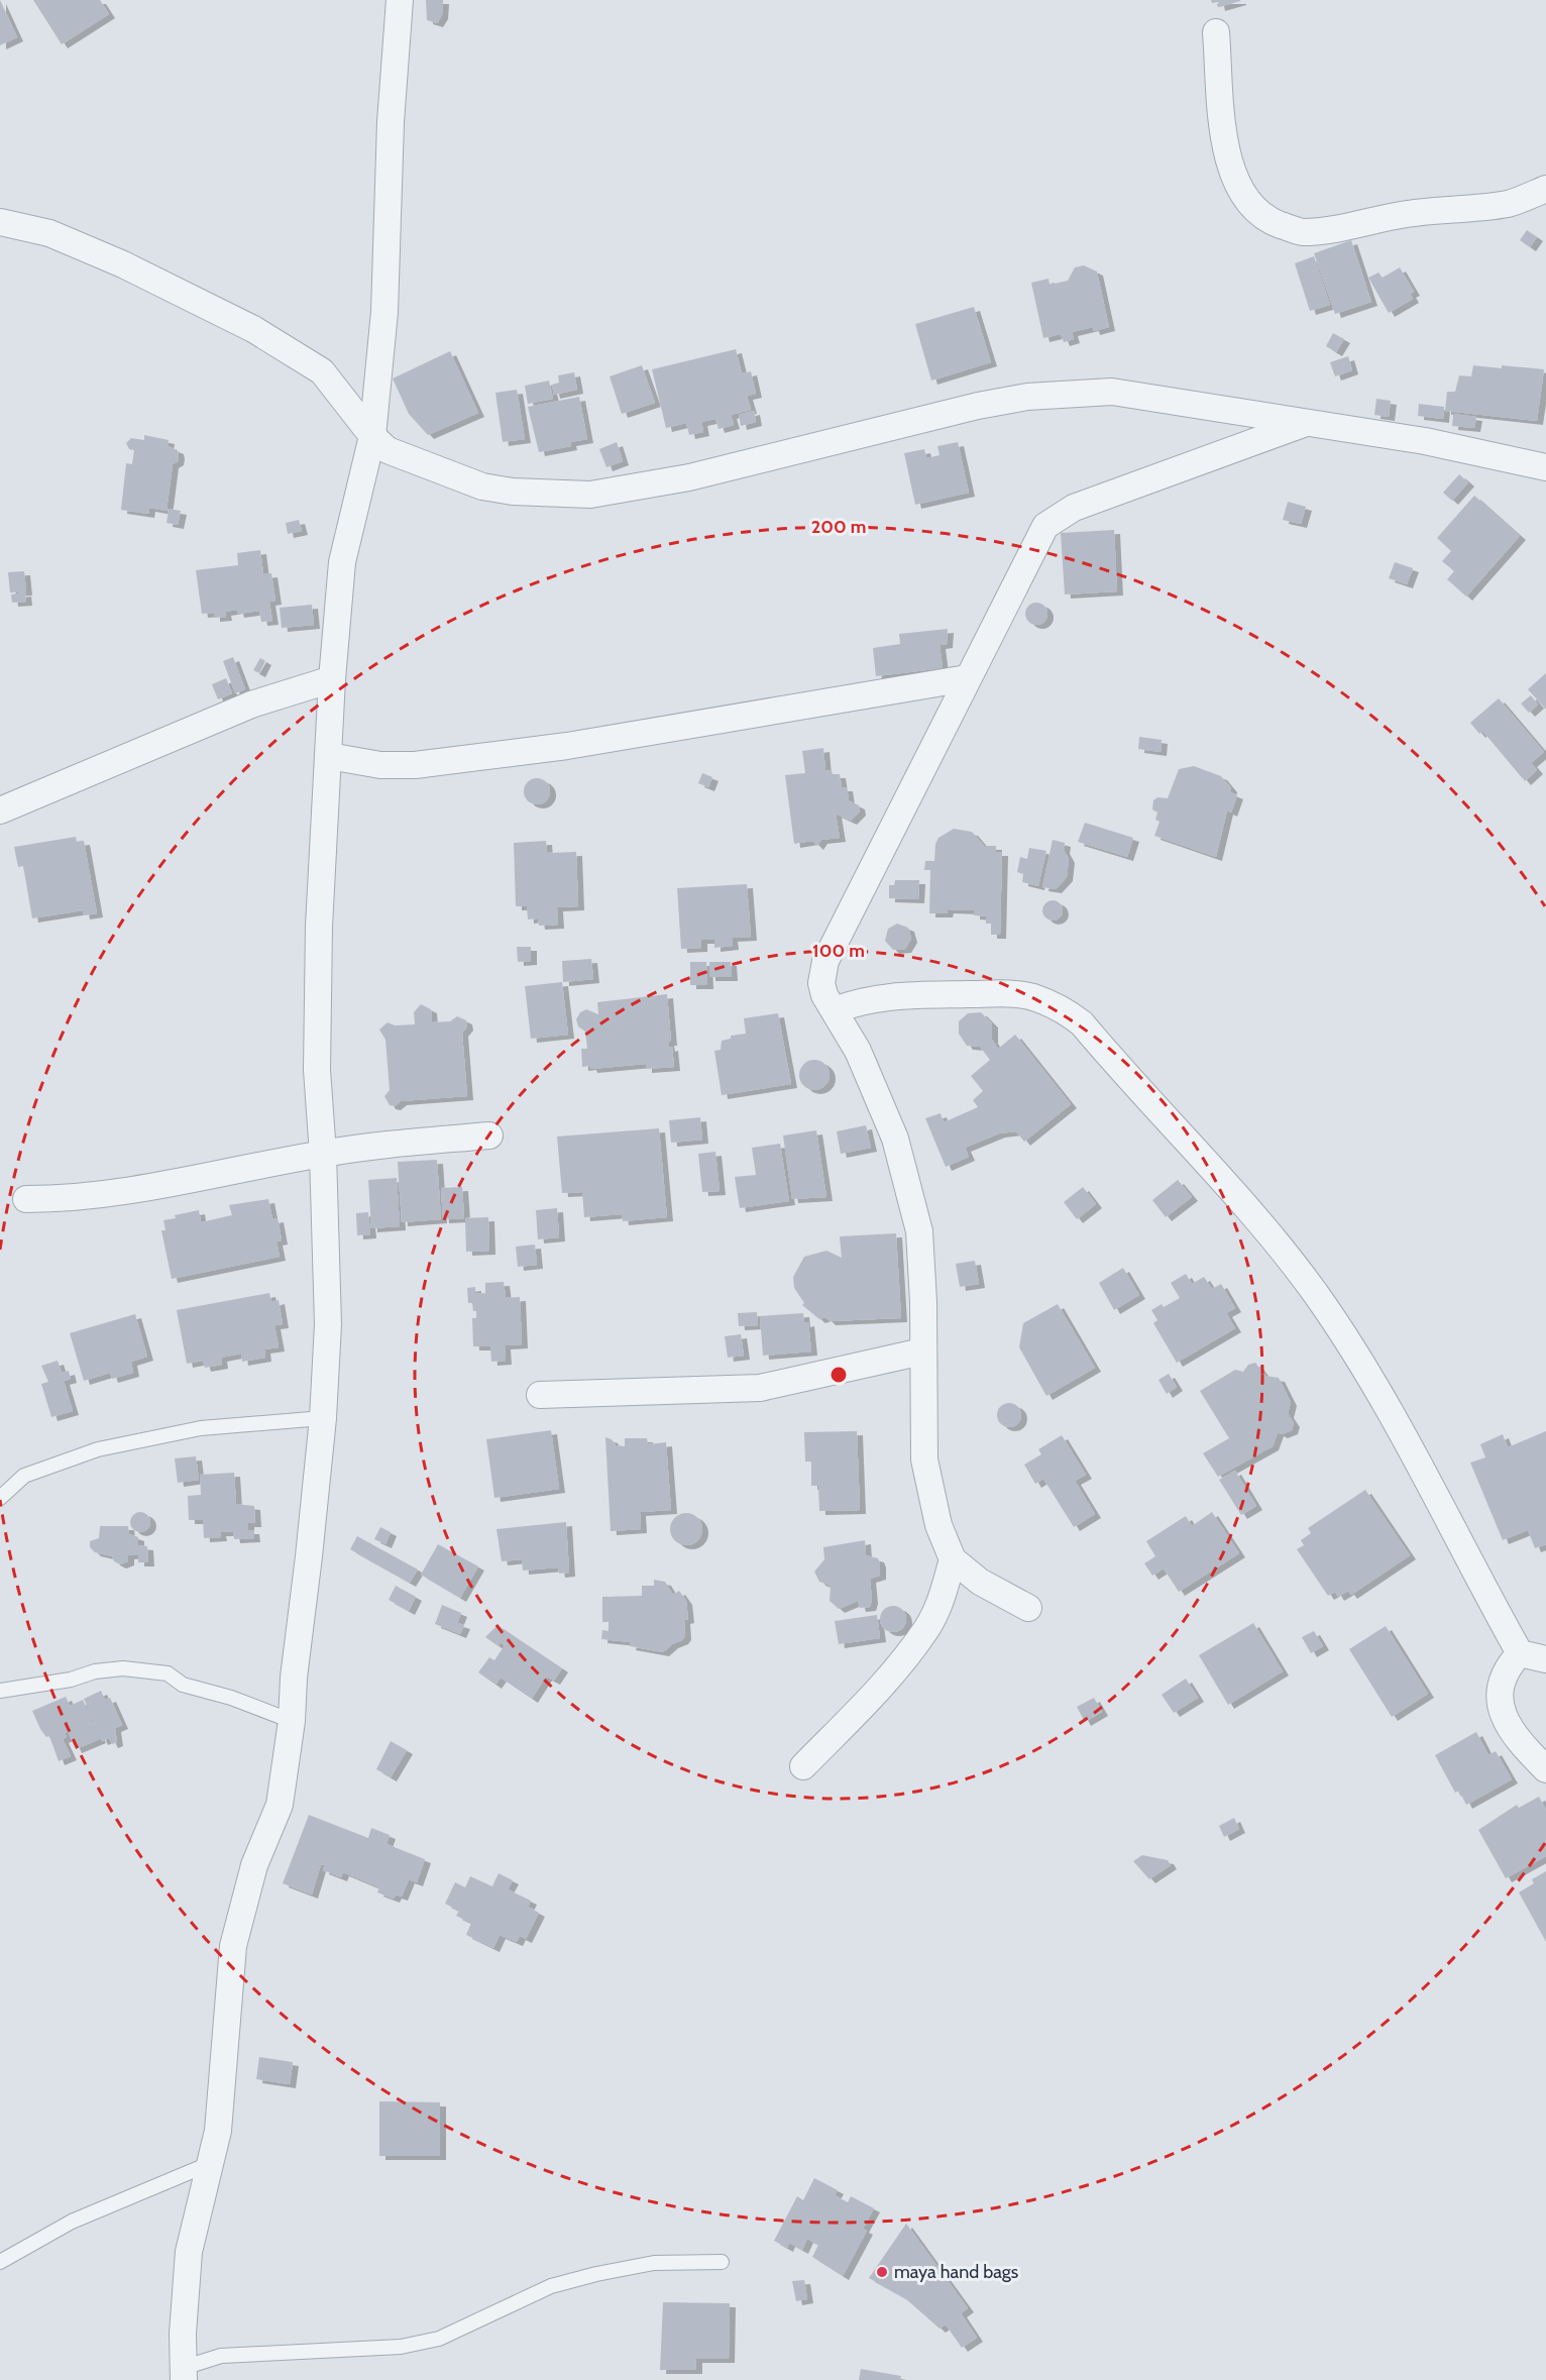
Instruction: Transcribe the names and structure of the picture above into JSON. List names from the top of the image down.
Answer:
{
  "places": ["maya hand bags"],
  "rings": ["200 m", "100 m"]
}
